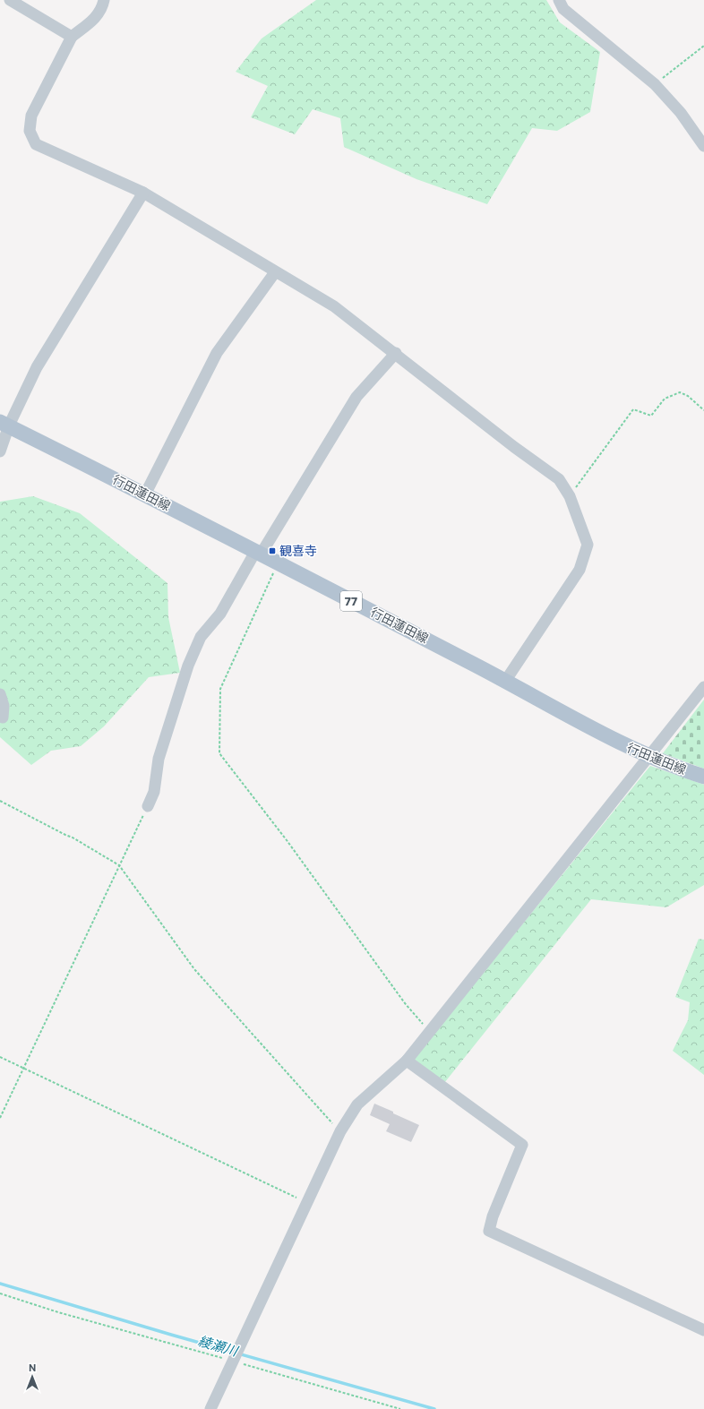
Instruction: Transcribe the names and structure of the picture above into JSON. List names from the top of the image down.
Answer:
{
  "streets": {
    "main road": ["行田蓮田線", "77"]
  },
  "water": ["綾瀬川"],
  "places": {
    "transit": ["観喜寺"]
  },
  "north": "top"
}
